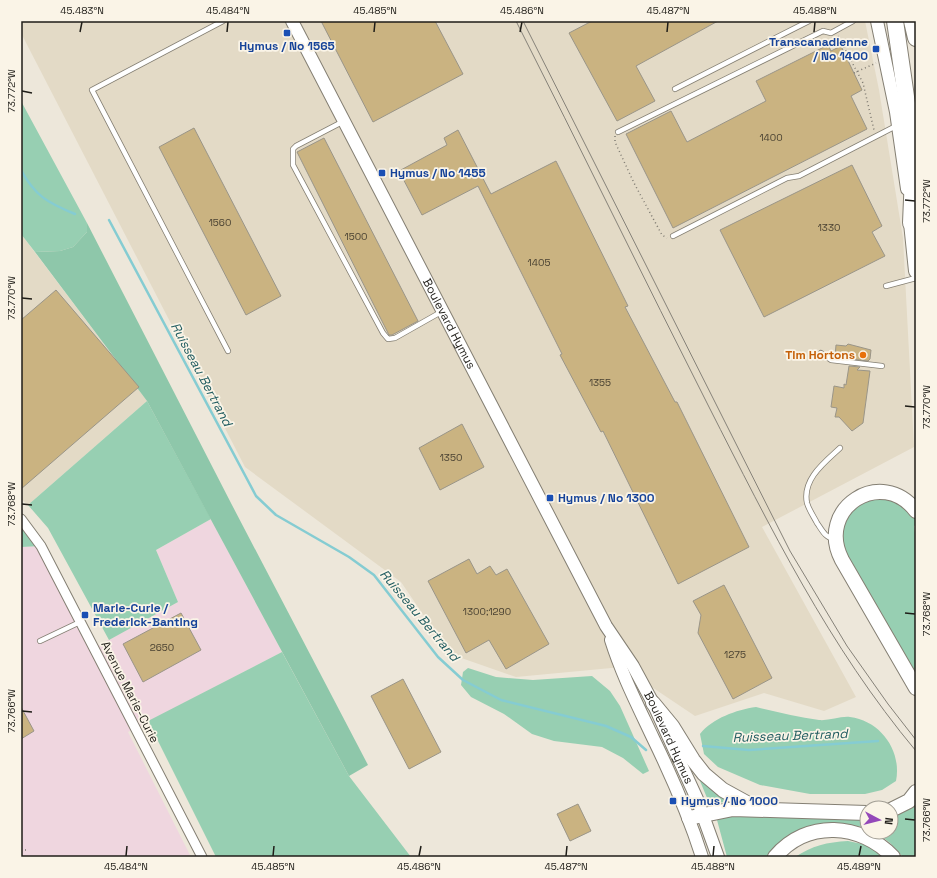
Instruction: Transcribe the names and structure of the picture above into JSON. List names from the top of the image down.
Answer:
{
  "streets": {
    "street": ["Boulevard Hymus", "Avenue Marie-Curie"]
  },
  "water": ["Ruisseau Bertrand"],
  "places": {
    "transit": [
      "Hymus / No 1565",
      "Transcanadienne / No 1400",
      "Hymus / No 1455",
      "Hymus / No 1300",
      "Marie-Curie / Frederick-Banting",
      "Hymus / No 1000"
    ],
    "other": ["Tim Hortons"]
  },
  "house_numbers": [
    "1400",
    "1560",
    "1330",
    "1500",
    "1405",
    "1355",
    "1350",
    "1300;1290",
    "2650",
    "1275"
  ],
  "north": "right",
  "coordinates": [
    "45.483°N",
    "45.484°N",
    "45.485°N",
    "45.486°N",
    "45.487°N",
    "45.488°N",
    "73.772°W",
    "73.770°W",
    "73.768°W",
    "73.766°W",
    "45.489°N"
  ]
}
